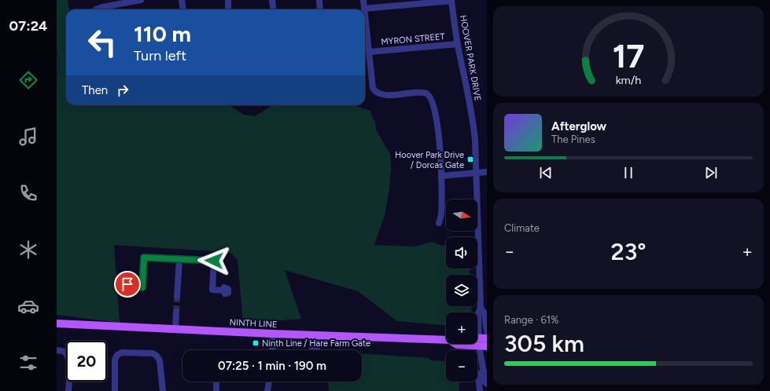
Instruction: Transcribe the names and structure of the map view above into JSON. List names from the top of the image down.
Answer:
{
  "streets": {
    "main road": ["NINTH LINE"],
    "street": ["MYRON STREET", "HOOVER PARK DRIVE"]
  },
  "crossings": [
    ["MYRON STREET", "HOOVER PARK DRIVE"]
  ],
  "places": {
    "transit": ["Hoover Park Drive / Dorcas Gate", "Ninth Line / Hare Farm Gate"]
  },
  "north": "right",
  "page": {
    "tabs": "07:24",
    "turn": ["110 m", "Turn left"],
    "then": "Then",
    "song": ["Afterglow", "The Pines"],
    "tile": [
      "Climate",
      ["Range · 61%", "305 km"]
    ],
    "map_buttons": ["+", "−"],
    "heat": ["−", "23°", "+"],
    "limit": "20",
    "trip": "07:25 · 1 min · 190 m",
    "gauge": ["17", "km/h"]
  }
}
